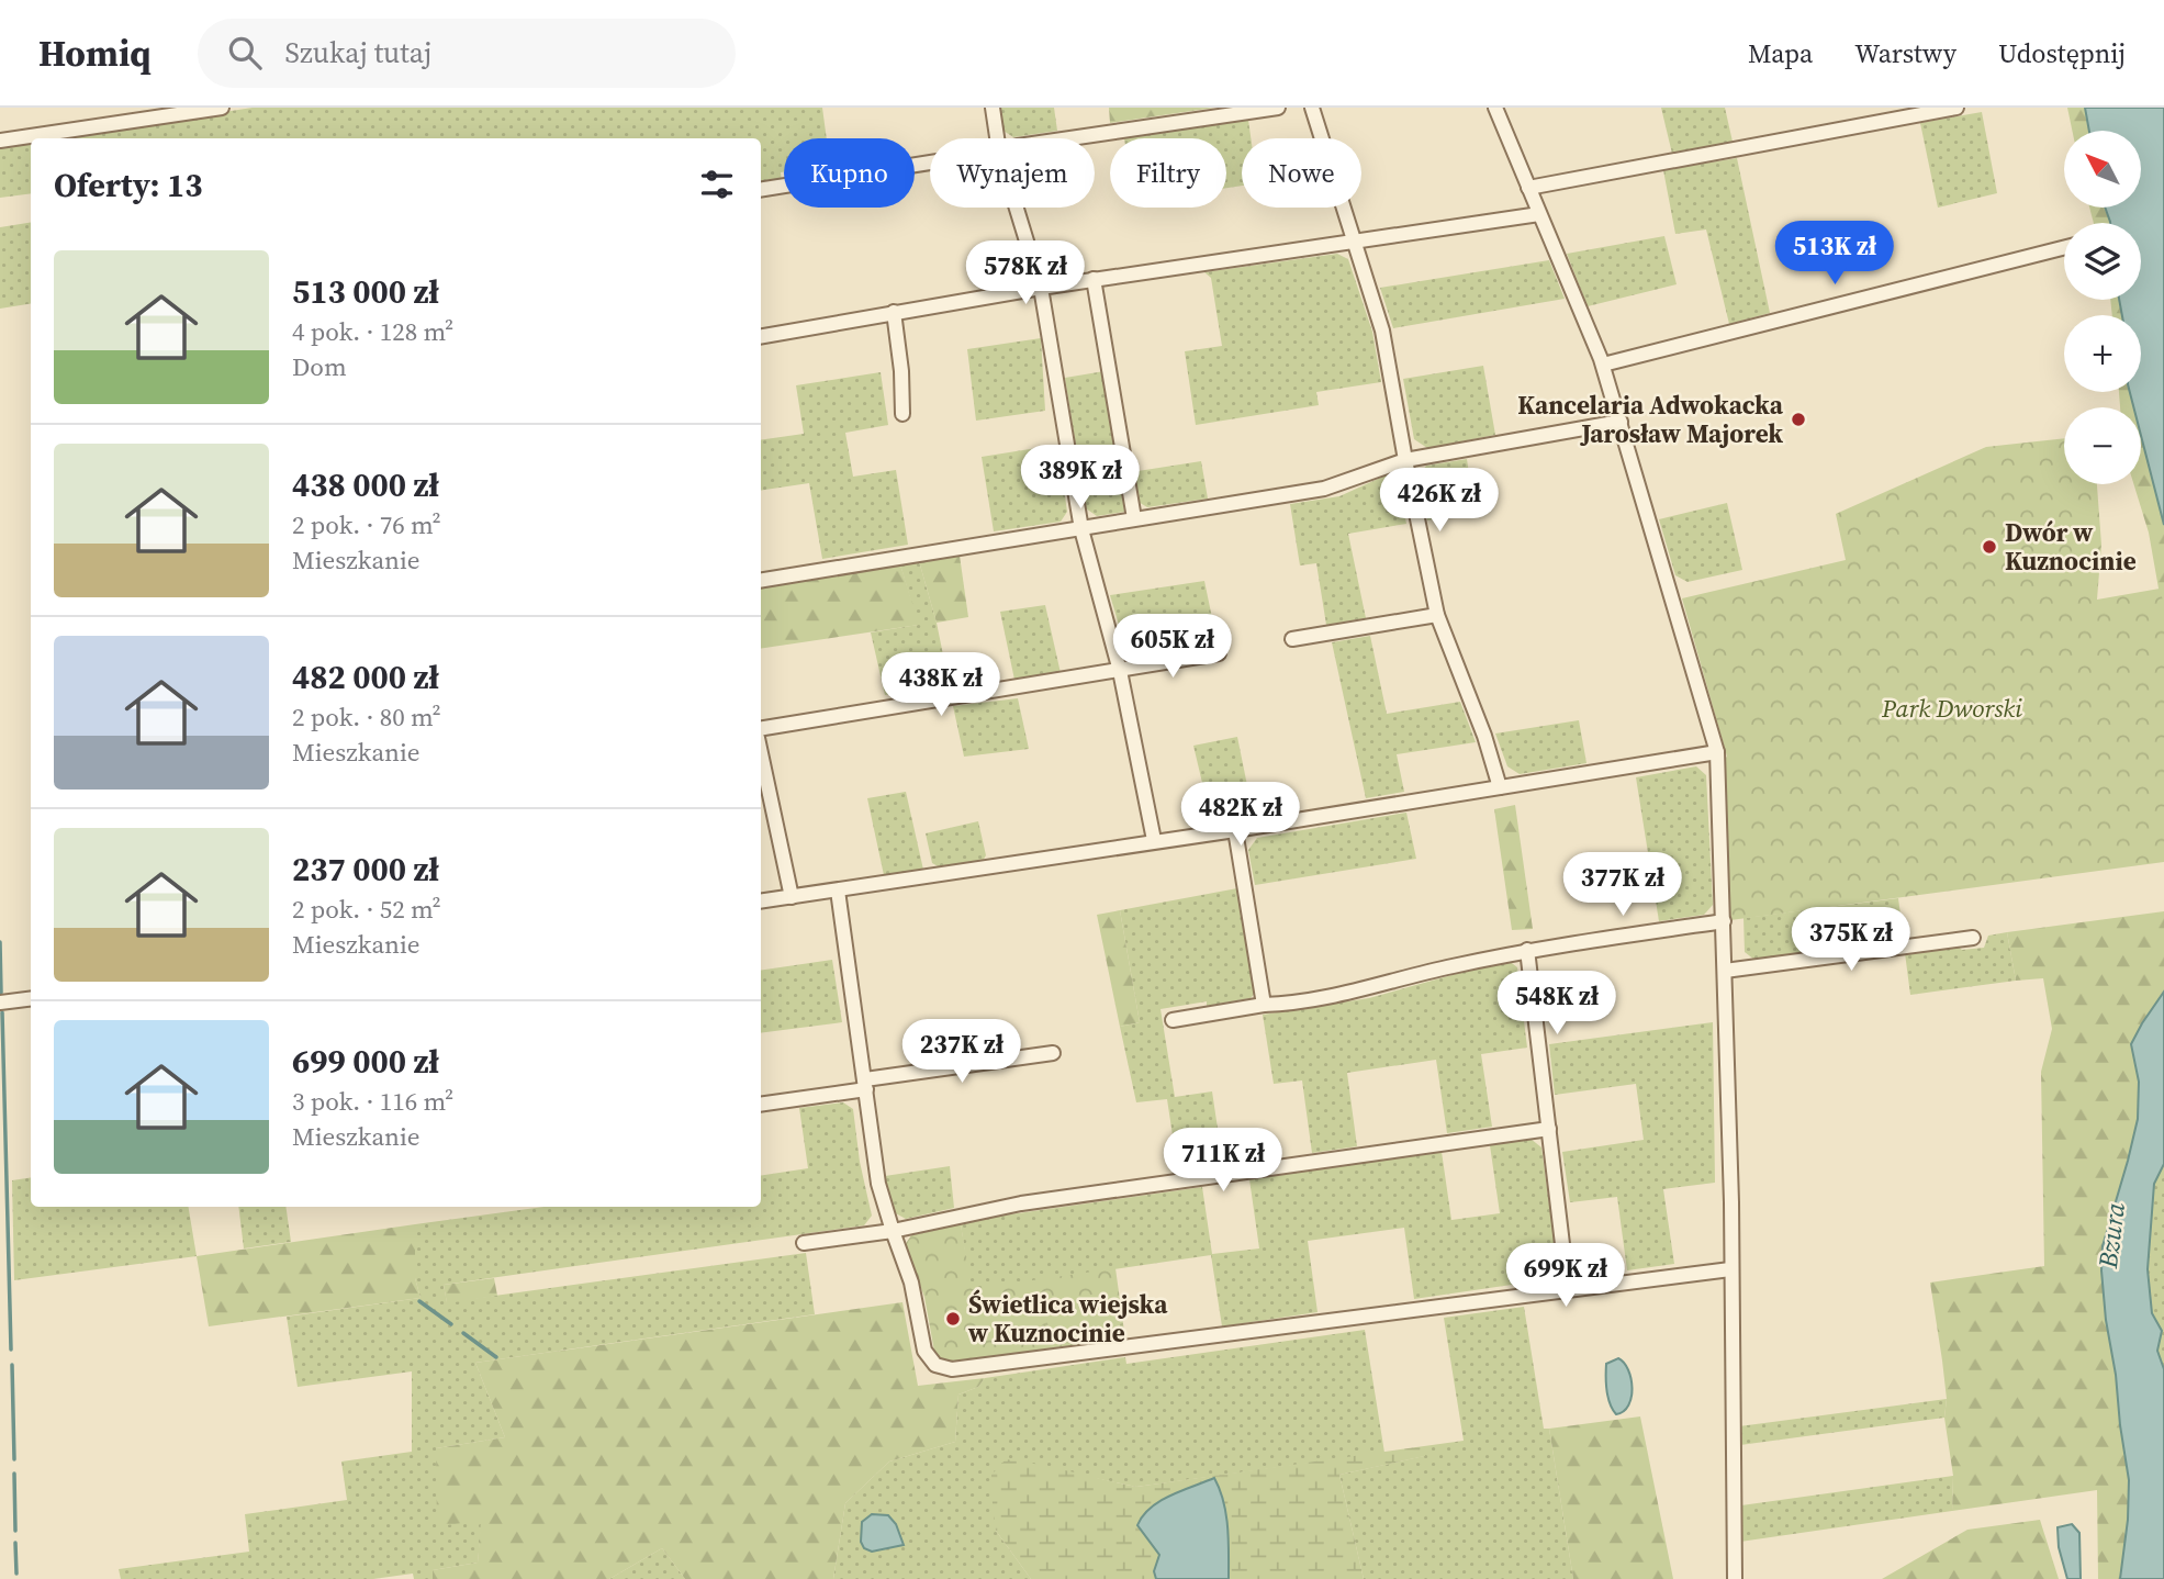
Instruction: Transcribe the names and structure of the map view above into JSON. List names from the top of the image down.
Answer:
{
  "water": ["Bzura"],
  "parks": ["Park Dworski"],
  "places": ["Kancelaria Adwokacka Jarosław Majorek", "Dwór w Kuznocinie", "Świetlica wiejska w Kuznocinie"],
  "north": "top left",
  "page": {
    "header": "Homiq",
    "search": "Szukaj tutaj",
    "nav": ["Mapa", "Warstwy", "Udostępnij"],
    "map_buttons": ["+", "−"],
    "chip": [
      "Kupno",
      "Wynajem",
      "Filtry",
      "Nowe"
    ],
    "heading": "Oferty: 13",
    "price": [
      "513K zł",
      "578K zł",
      "389K zł",
      "426K zł",
      "605K zł",
      "438K zł",
      "482K zł",
      "377K zł",
      "375K zł",
      "548K zł",
      "237K zł",
      "711K zł",
      "699K zł"
    ],
    "list": [
      {
        "name": "513 000 zł",
        "note": "4 pok. · 128 m² · Dom"
      },
      {
        "name": "438 000 zł",
        "note": "2 pok. · 76 m² · Mieszkanie"
      },
      {
        "name": "482 000 zł",
        "note": "2 pok. · 80 m² · Mieszkanie"
      },
      {
        "name": "237 000 zł",
        "note": "2 pok. · 52 m² · Mieszkanie"
      },
      {
        "name": "699 000 zł",
        "note": "3 pok. · 116 m² · Mieszkanie"
      }
    ]
  }
}
